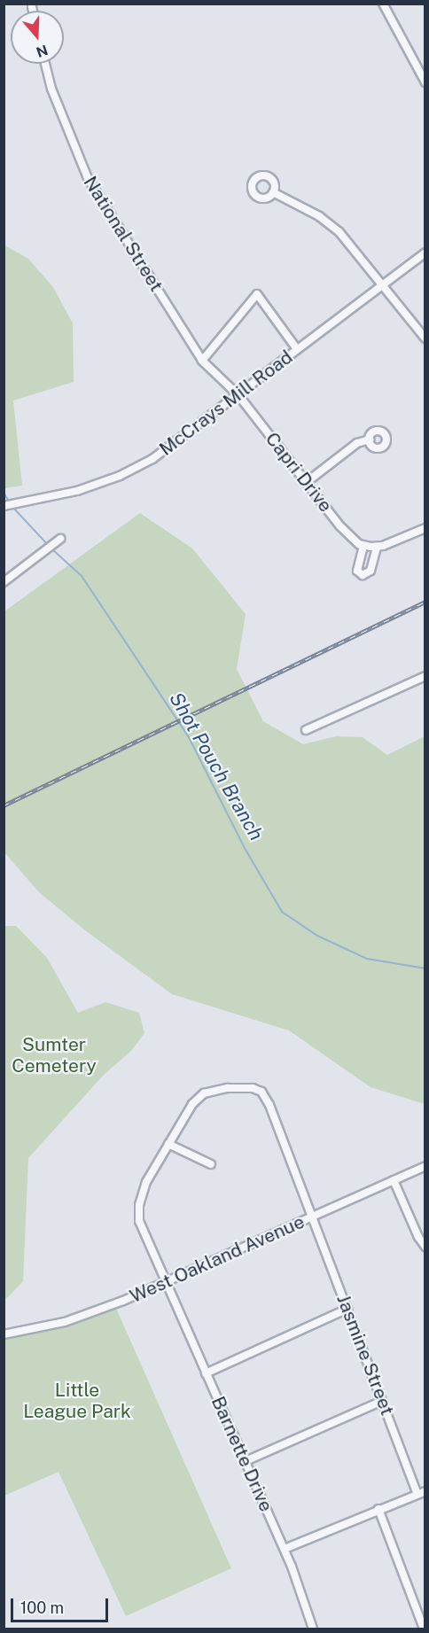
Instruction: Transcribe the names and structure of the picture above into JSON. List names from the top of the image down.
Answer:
{
  "streets": {
    "street": [
      "National Street",
      "McCrays Mill Road",
      "Capri Drive",
      "West Oakland Avenue",
      "Jasmine Street",
      "Barnette Drive"
    ]
  },
  "crossings": [
    ["National Street", "McCrays Mill Road"],
    ["National Street", "Capri Drive"],
    ["McCrays Mill Road", "Capri Drive"],
    ["West Oakland Avenue", "Jasmine Street"],
    ["West Oakland Avenue", "Barnette Drive"],
    ["Jasmine Street", "Barnette Drive"]
  ],
  "water": ["Shot Pouch Branch"],
  "parks": ["Sumter Cemetery", "Little League Park"],
  "scale_bar": "100 m",
  "north": "bottom"
}
